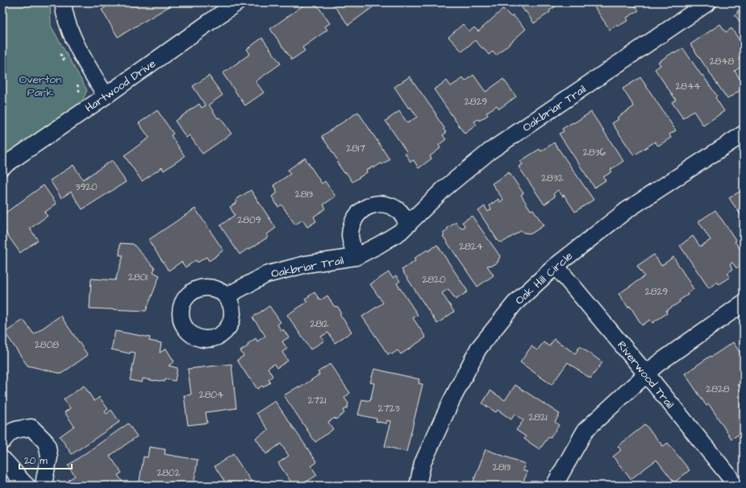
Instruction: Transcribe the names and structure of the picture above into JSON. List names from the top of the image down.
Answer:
{
  "streets": {
    "street": [
      "Hartwood Drive",
      "Oakbriar Trail",
      "Oak Hill Circle",
      "Riverwood Trail"
    ]
  },
  "crossings": [
    ["Oak Hill Circle", "Riverwood Trail"]
  ],
  "parks": ["Overton Park"],
  "house_numbers": [
    "2848",
    "2844",
    "2829",
    "2817",
    "2836",
    "2832",
    "3920",
    "2813",
    "2809",
    "2824",
    "2801",
    "2820",
    "2829",
    "2812",
    "2808",
    "2828",
    "2804",
    "2721",
    "2723",
    "2821",
    "2813",
    "2802"
  ],
  "scale_bar": "20 m"
}
